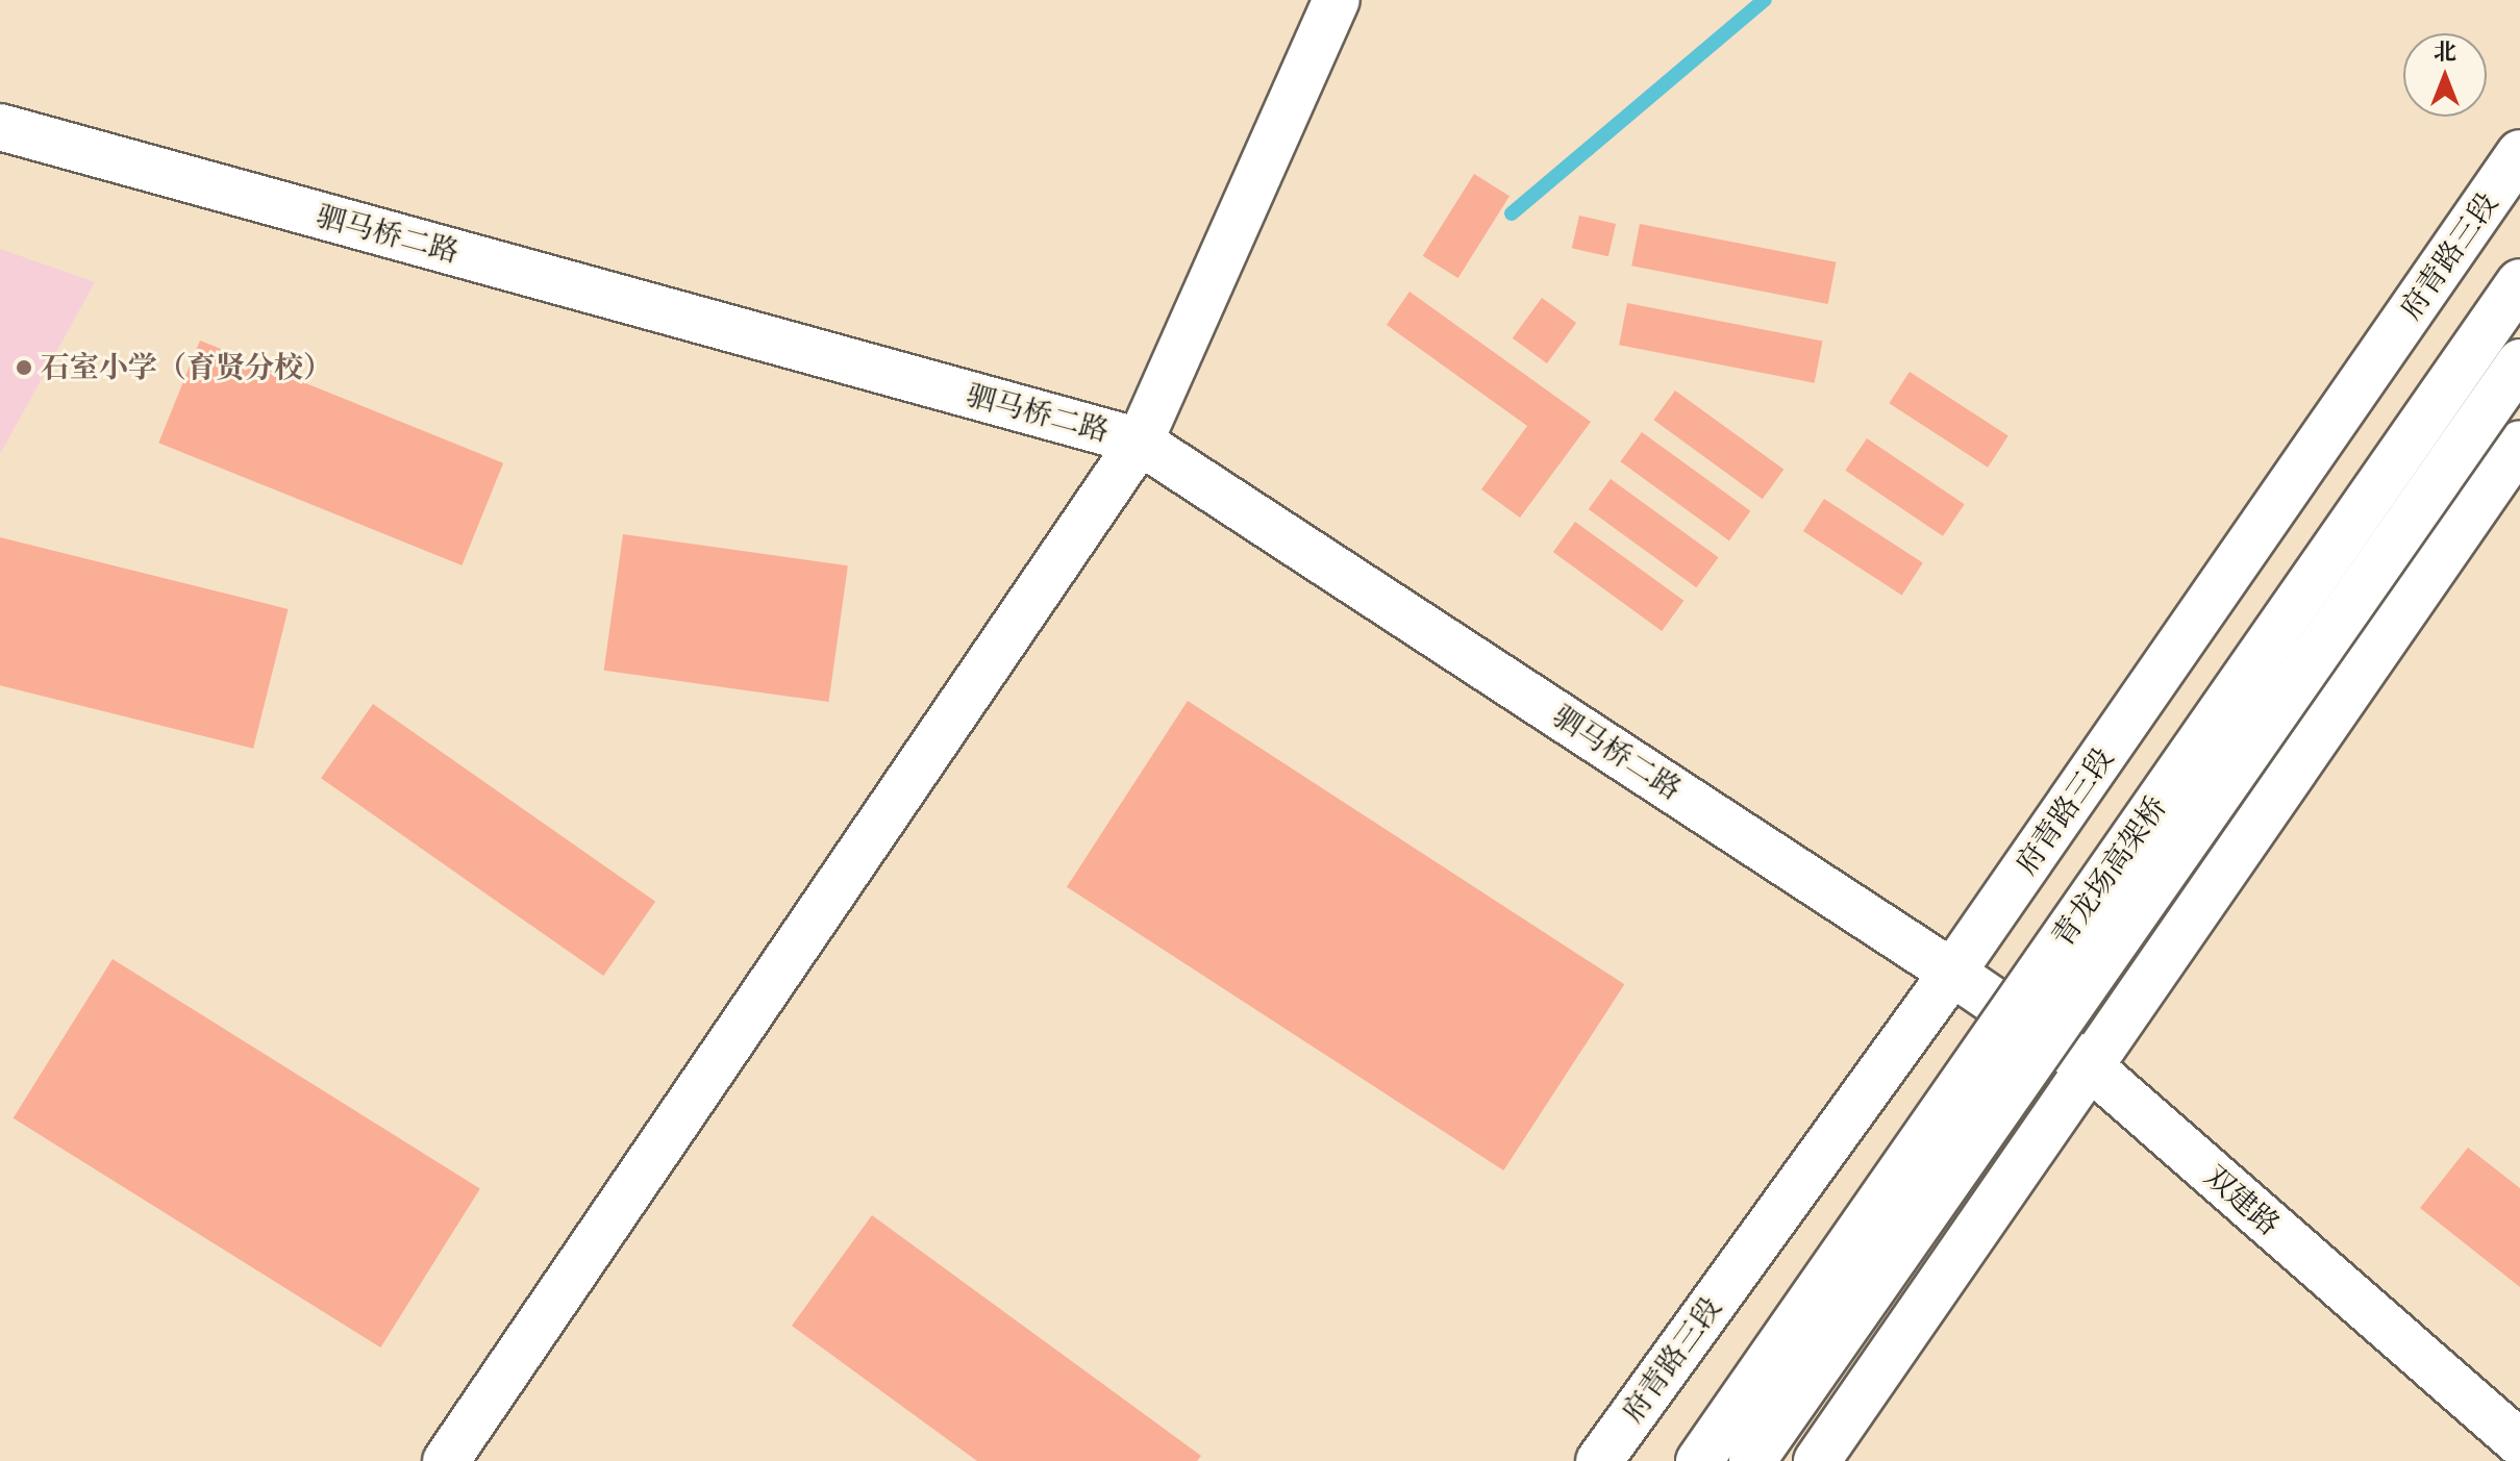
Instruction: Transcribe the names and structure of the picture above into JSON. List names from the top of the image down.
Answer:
{
  "streets": {
    "main road": [
      "驷马桥二路",
      "府青路三段",
      "青龙场高架桥",
      "双建路"
    ]
  },
  "crossings": [
    ["驷马桥二路", "府青路三段"],
    ["驷马桥二路", "双建路"],
    ["府青路三段", "双建路"]
  ],
  "places": ["石室小学（育贤分校）"],
  "north": "top"
}
